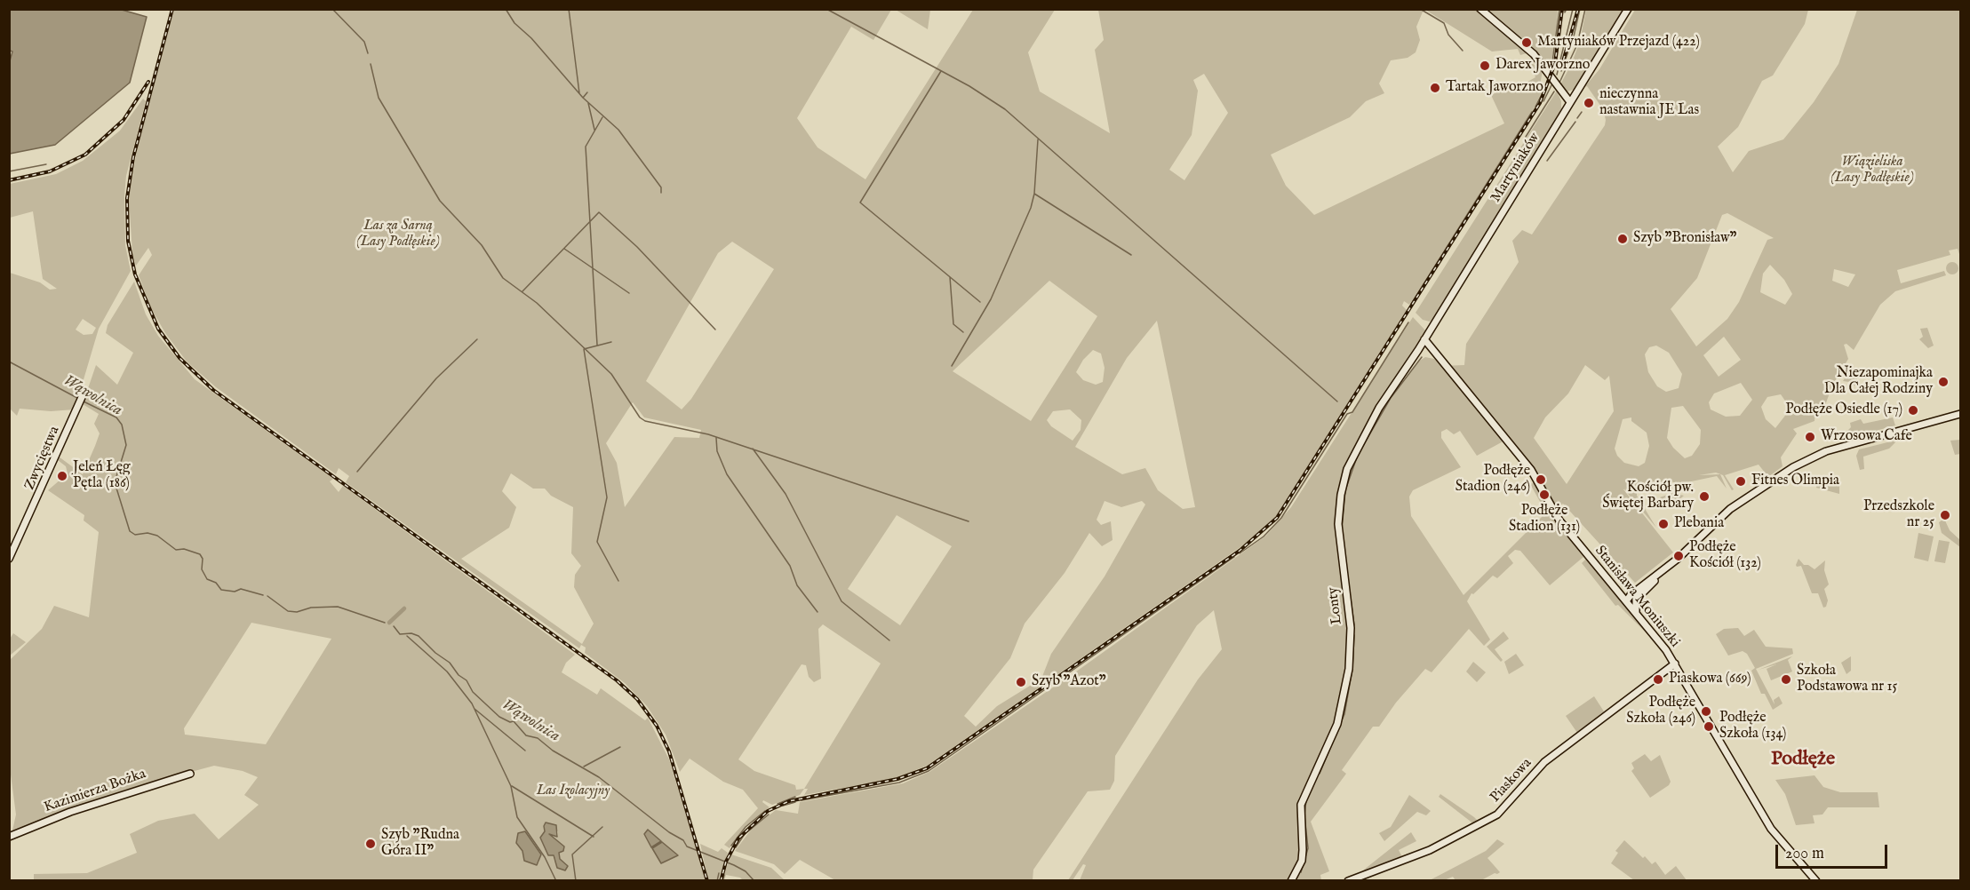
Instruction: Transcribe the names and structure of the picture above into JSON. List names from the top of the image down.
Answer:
{
  "streets": {
    "street": [
      "Martyniaków",
      "Zwycięstwa",
      "Stanisława Moniuszki",
      "Lonty",
      "Piaskowa",
      "Kazimierza Bożka"
    ]
  },
  "crossings": [
    ["Martyniaków", "Stanisława Moniuszki"],
    ["Martyniaków", "Lonty"],
    ["Stanisława Moniuszki", "Lonty"],
    ["Stanisława Moniuszki", "Piaskowa"]
  ],
  "districts": ["Podłęże"],
  "water": ["Wąwolnica"],
  "parks": ["Wiązieliska (Lasy Podłęskie)", "Las za Sarną (Lasy Podłęskie)", "Las Izolacyjny"],
  "places": [
    "Martyniaków Przejazd (422)",
    "Darex Jaworzno",
    "Tartak Jaworzno",
    "nieczynna nastawnia JE Las",
    "Szyb \"Bronisław\"",
    "Niezapominajka Dla Całej Rodziny",
    "Podłęże Osiedle (17)",
    "Wrzosowa Cafe",
    "Jeleń Łęg Pętla (186)",
    "Podłęże Stadion (246)",
    "Fitnes Olimpia",
    "Podłęże Stadion (131)",
    "Kościół pw. Świętej Barbary",
    "Przedszkole nr 25",
    "Plebania",
    "Podłęże Kościół (132)",
    "Piaskowa (669)",
    "Szkoła Podstawowa nr 15",
    "Szyb \"Azot\"",
    "Podłęże Szkoła (246)",
    "Podłęże Szkoła (134)",
    "Szyb \"Rudna Góra II\""
  ],
  "scale_bar": "200 m"
}
